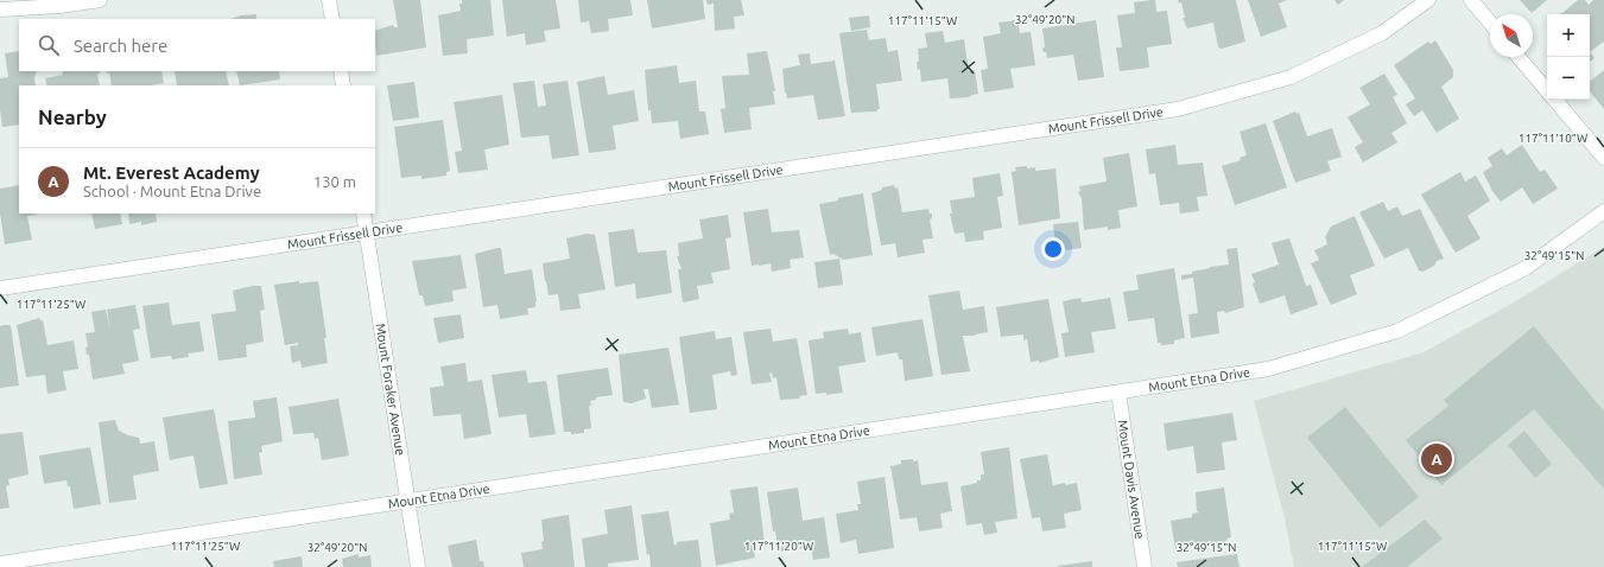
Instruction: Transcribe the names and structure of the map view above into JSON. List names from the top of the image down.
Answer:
{
  "streets": {
    "street": [
      "Mount Frissell Drive",
      "Mount Etna Drive",
      "Mount Foraker Avenue",
      "Mount Davis Avenue"
    ]
  },
  "crossings": [
    ["Mount Frissell Drive", "Mount Foraker Avenue"],
    ["Mount Etna Drive", "Mount Foraker Avenue"],
    ["Mount Etna Drive", "Mount Davis Avenue"]
  ],
  "north": "top left",
  "page": {
    "map_buttons": ["+", "−"],
    "search": "Search here",
    "heading": "Nearby",
    "list": [
      {
        "mark": "A",
        "name": "Mt. Everest Academy",
        "note": "School · Mount Etna Drive",
        "value": "130 m"
      }
    ],
    "pins": "A"
  },
  "coordinates": [
    "32°49'20\"N",
    "117°11'15\"W",
    "117°11'10\"W",
    "32°49'15\"N",
    "117°11'25\"W",
    "117°11'20\"W"
  ]
}
